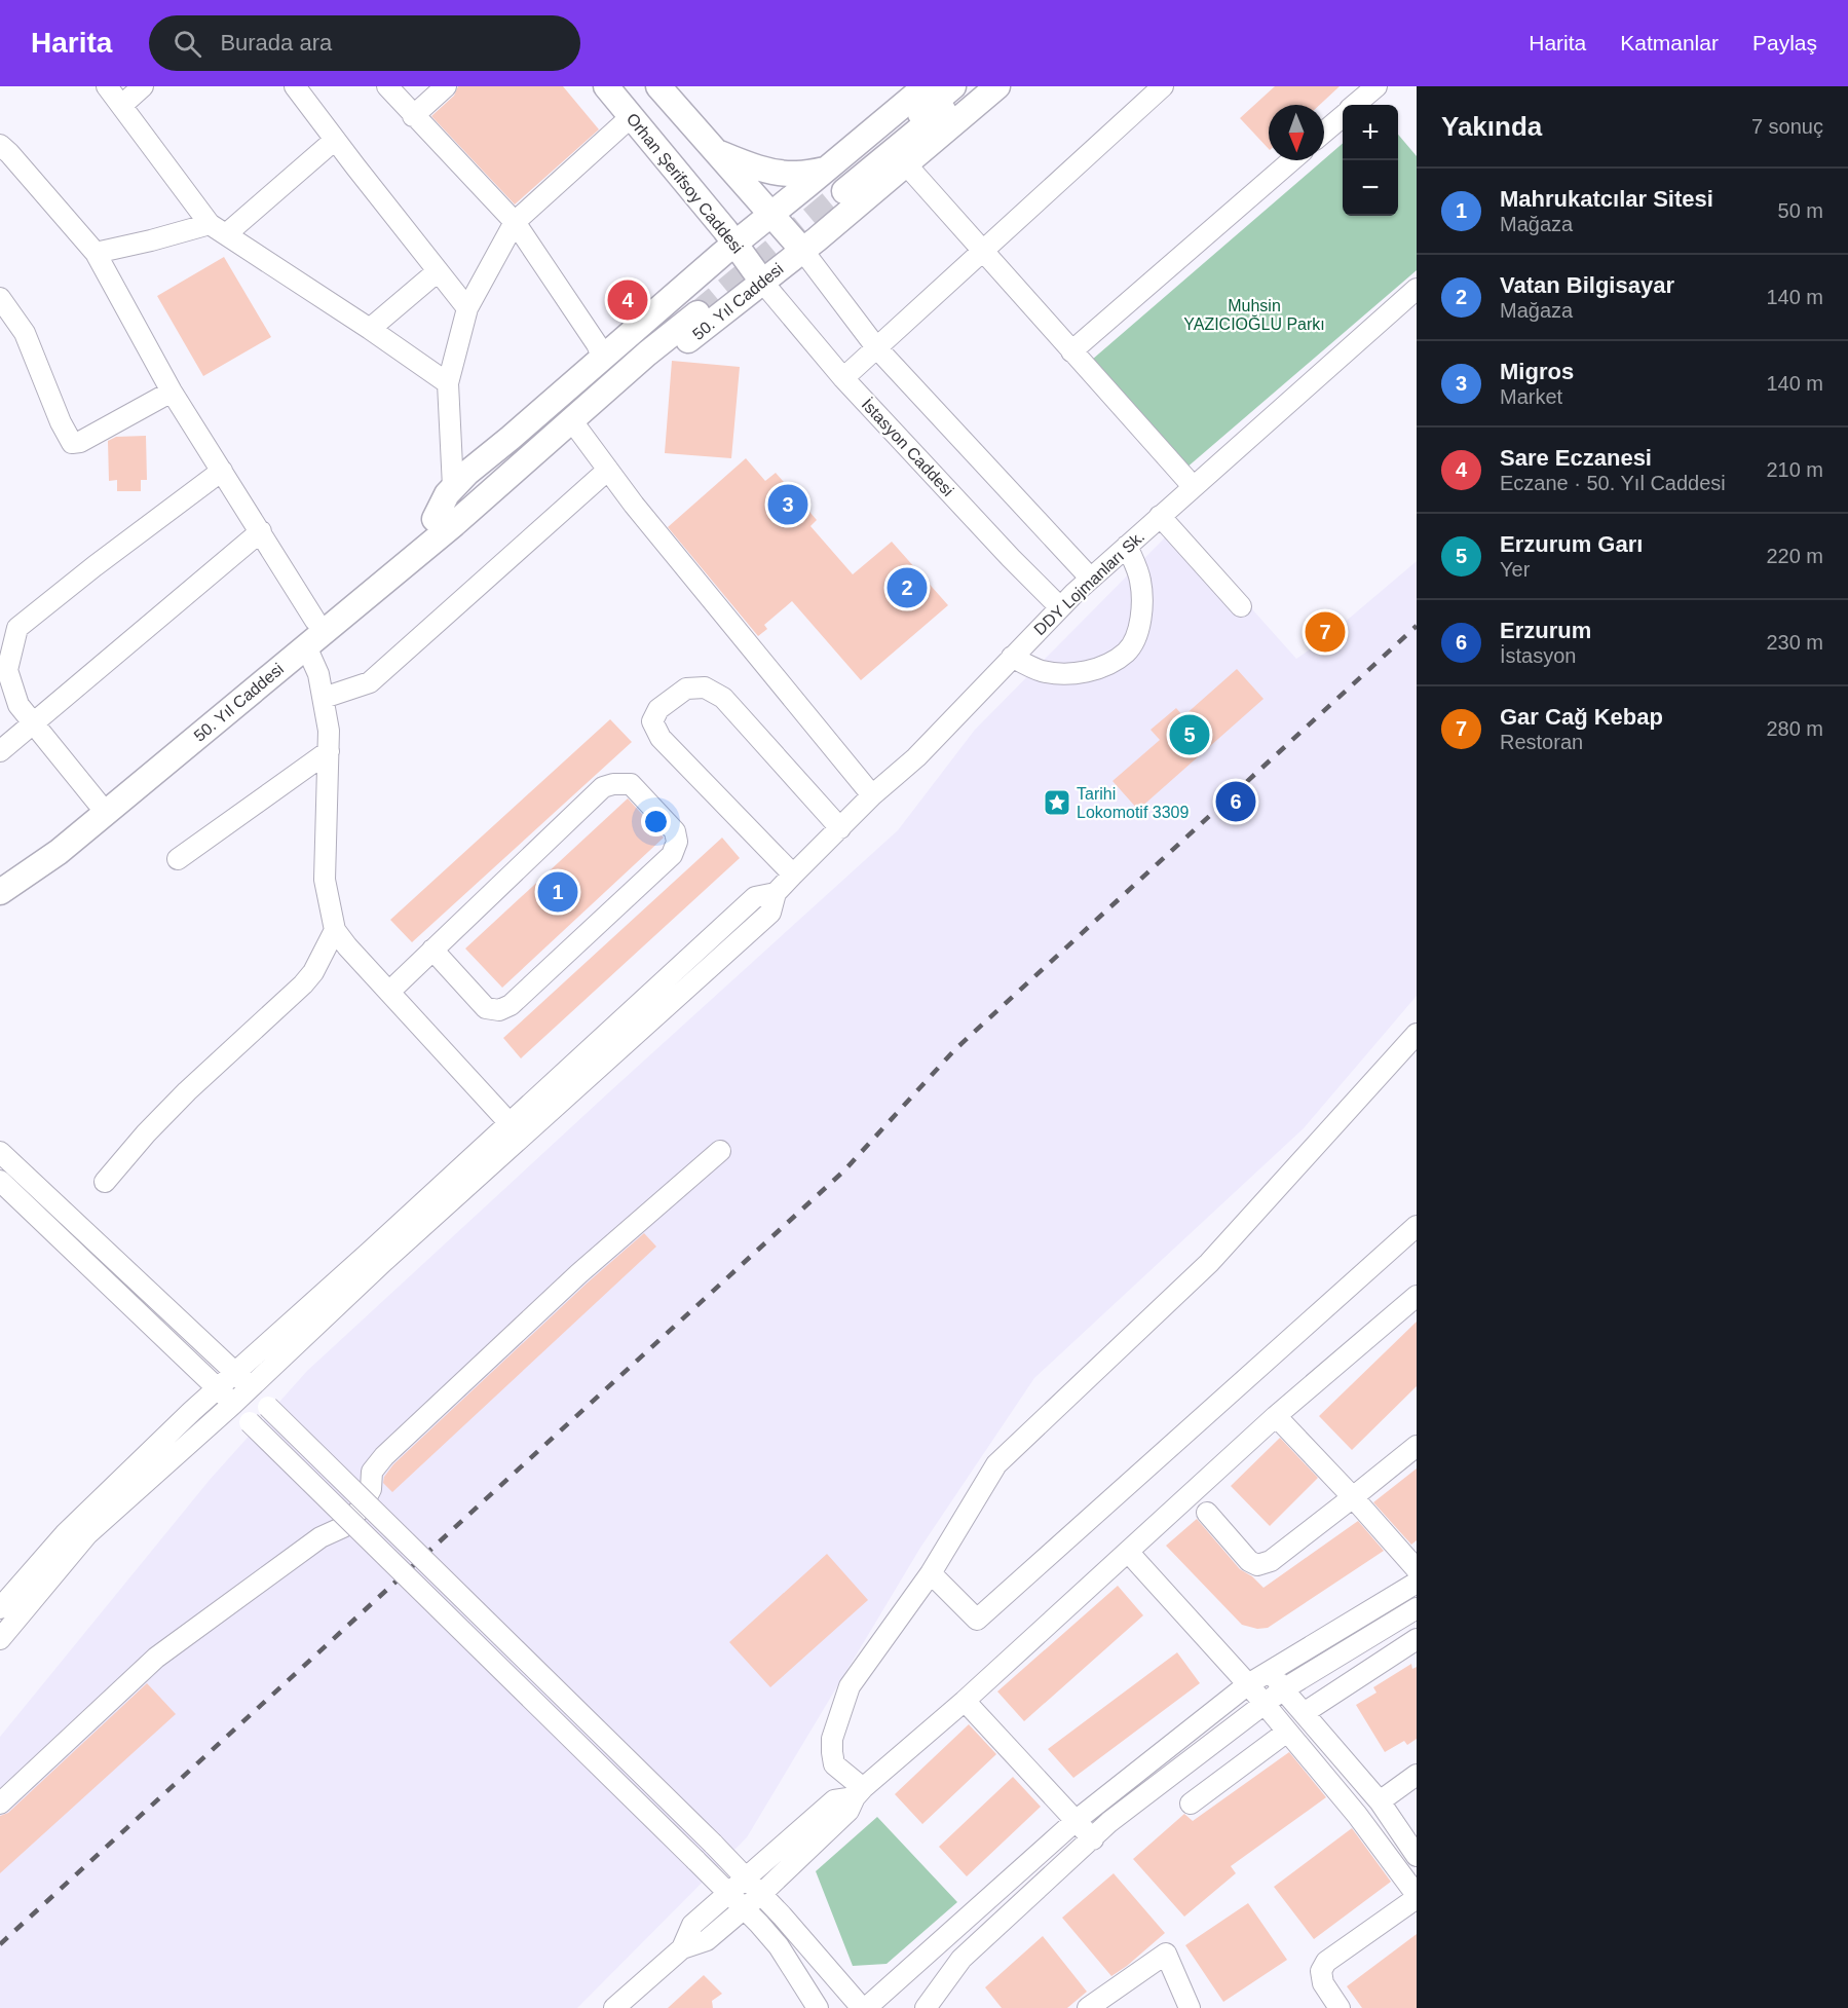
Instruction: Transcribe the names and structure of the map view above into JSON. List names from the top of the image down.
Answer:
{
  "streets": {
    "main road": ["Orhan Şerifsoy Caddesi", "50. Yıl Caddesi"],
    "street": ["İstasyon Caddesi", "DDY Lojmanları Sk."]
  },
  "crossings": [
    ["Orhan Şerifsoy Caddesi", "50. Yıl Caddesi"],
    ["Orhan Şerifsoy Caddesi", "İstasyon Caddesi"],
    ["50. Yıl Caddesi", "İstasyon Caddesi"],
    ["İstasyon Caddesi", "DDY Lojmanları Sk."]
  ],
  "parks": ["Muhsin YAZICIOĞLU Parkı"],
  "places": {
    "place": ["Tarihi Lokomotif 3309"]
  },
  "north": "bottom",
  "page": {
    "header": "Harita",
    "search": "Burada ara",
    "nav": ["Harita", "Katmanlar", "Paylaş"],
    "heading": ["Yakında", "7 sonuç"],
    "map_buttons": ["+", "−"],
    "list": [
      {
        "mark": "1",
        "name": "Mahrukatcılar Sitesi",
        "note": "Mağaza",
        "value": "50 m"
      },
      {
        "mark": "2",
        "name": "Vatan Bilgisayar",
        "note": "Mağaza",
        "value": "140 m"
      },
      {
        "mark": "3",
        "name": "Migros",
        "note": "Market",
        "value": "140 m"
      },
      {
        "mark": "4",
        "name": "Sare Eczanesi",
        "note": "Eczane · 50. Yıl Caddesi",
        "value": "210 m"
      },
      {
        "mark": "5",
        "name": "Erzurum Garı",
        "note": "Yer",
        "value": "220 m"
      },
      {
        "mark": "6",
        "name": "Erzurum",
        "note": "İstasyon",
        "value": "230 m"
      },
      {
        "mark": "7",
        "name": "Gar Cağ Kebap",
        "note": "Restoran",
        "value": "280 m"
      }
    ],
    "pins": [
      "4",
      "3",
      "2",
      "7",
      "5",
      "6",
      "1"
    ]
  }
}
